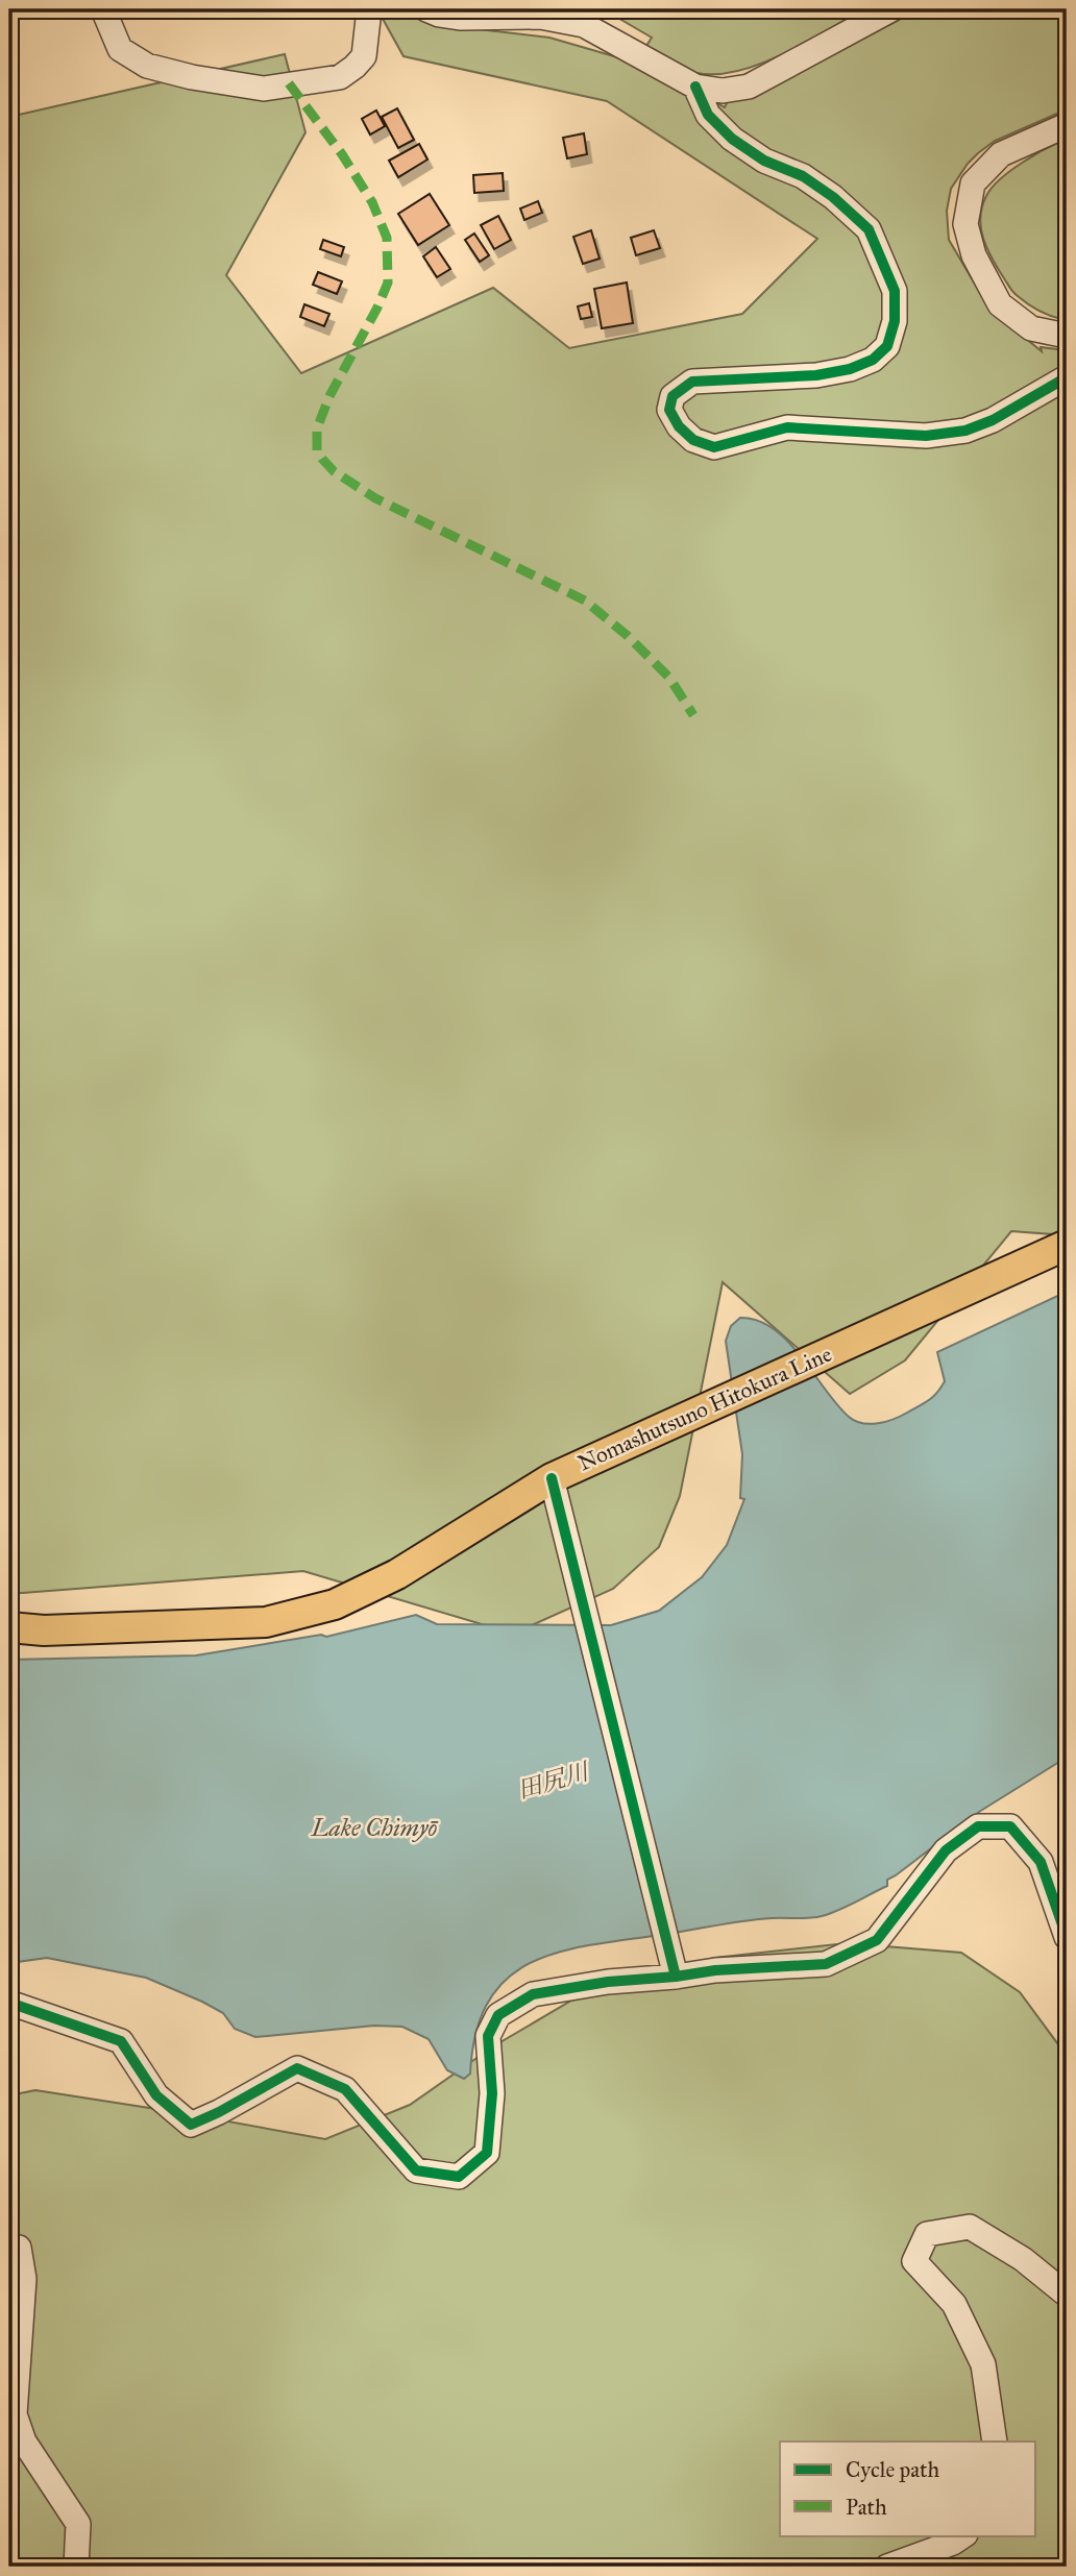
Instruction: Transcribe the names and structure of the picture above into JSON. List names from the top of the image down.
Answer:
{
  "streets": {
    "main road": ["Nomashutsuno Hitokura Line"]
  },
  "water": ["田尻川", "Lake Chimyō"],
  "legend": ["Cycle path", "Path"]
}
